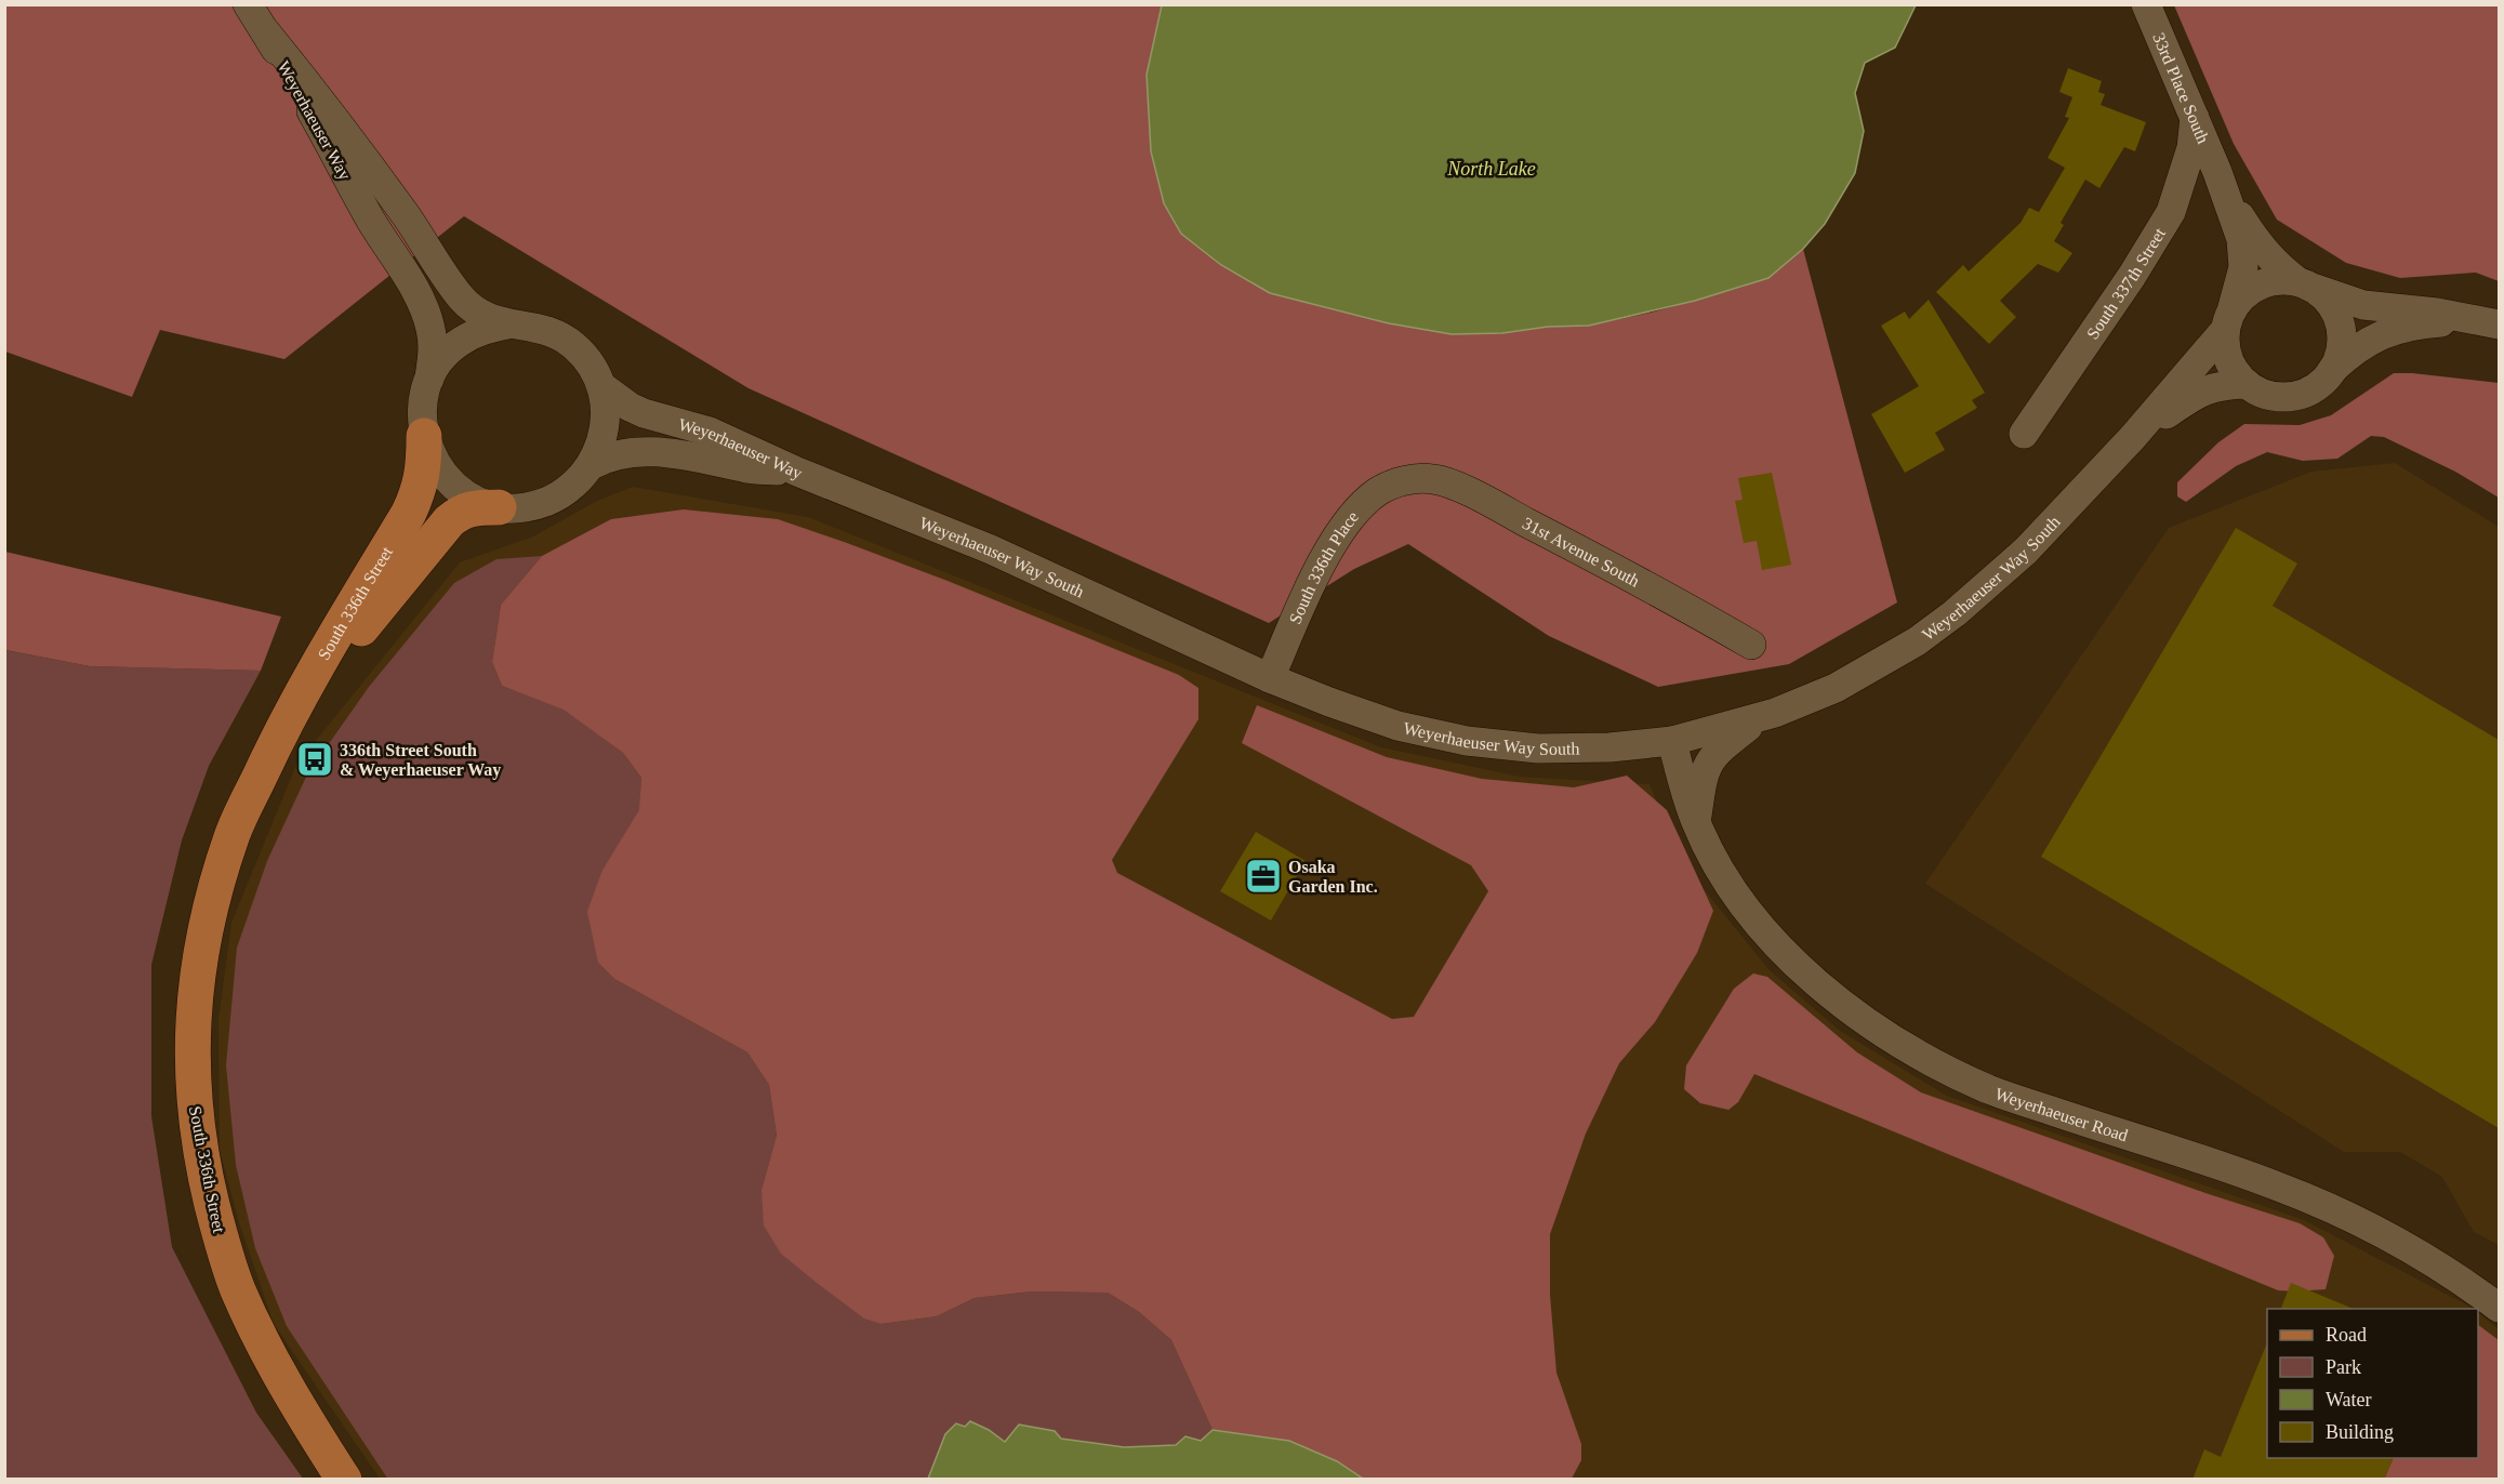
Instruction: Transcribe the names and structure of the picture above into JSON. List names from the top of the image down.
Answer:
{
  "streets": {
    "main road": ["South 336th Street"],
    "street": [
      "33rd Place South",
      "Weyerhaeuser Way",
      "South 337th Street",
      "31st Avenue South",
      "Weyerhaeuser Way South",
      "South 336th Place",
      "Weyerhaeuser Road"
    ]
  },
  "crossings": [
    ["33rd Place South", "South 337th Street"],
    ["33rd Place South", "Weyerhaeuser Way South"],
    ["Weyerhaeuser Way", "Weyerhaeuser Way South"],
    ["Weyerhaeuser Way", "South 336th Street"],
    ["31st Avenue South", "South 336th Place"],
    ["Weyerhaeuser Way South", "South 336th Place"],
    ["Weyerhaeuser Way South", "Weyerhaeuser Road"]
  ],
  "water": ["North Lake"],
  "places": {
    "bus stop": ["336th Street South & Weyerhaeuser Way"],
    "office": ["Osaka Garden Inc."]
  },
  "legend": [
    "Road",
    "Park",
    "Water",
    "Building"
  ]
}
